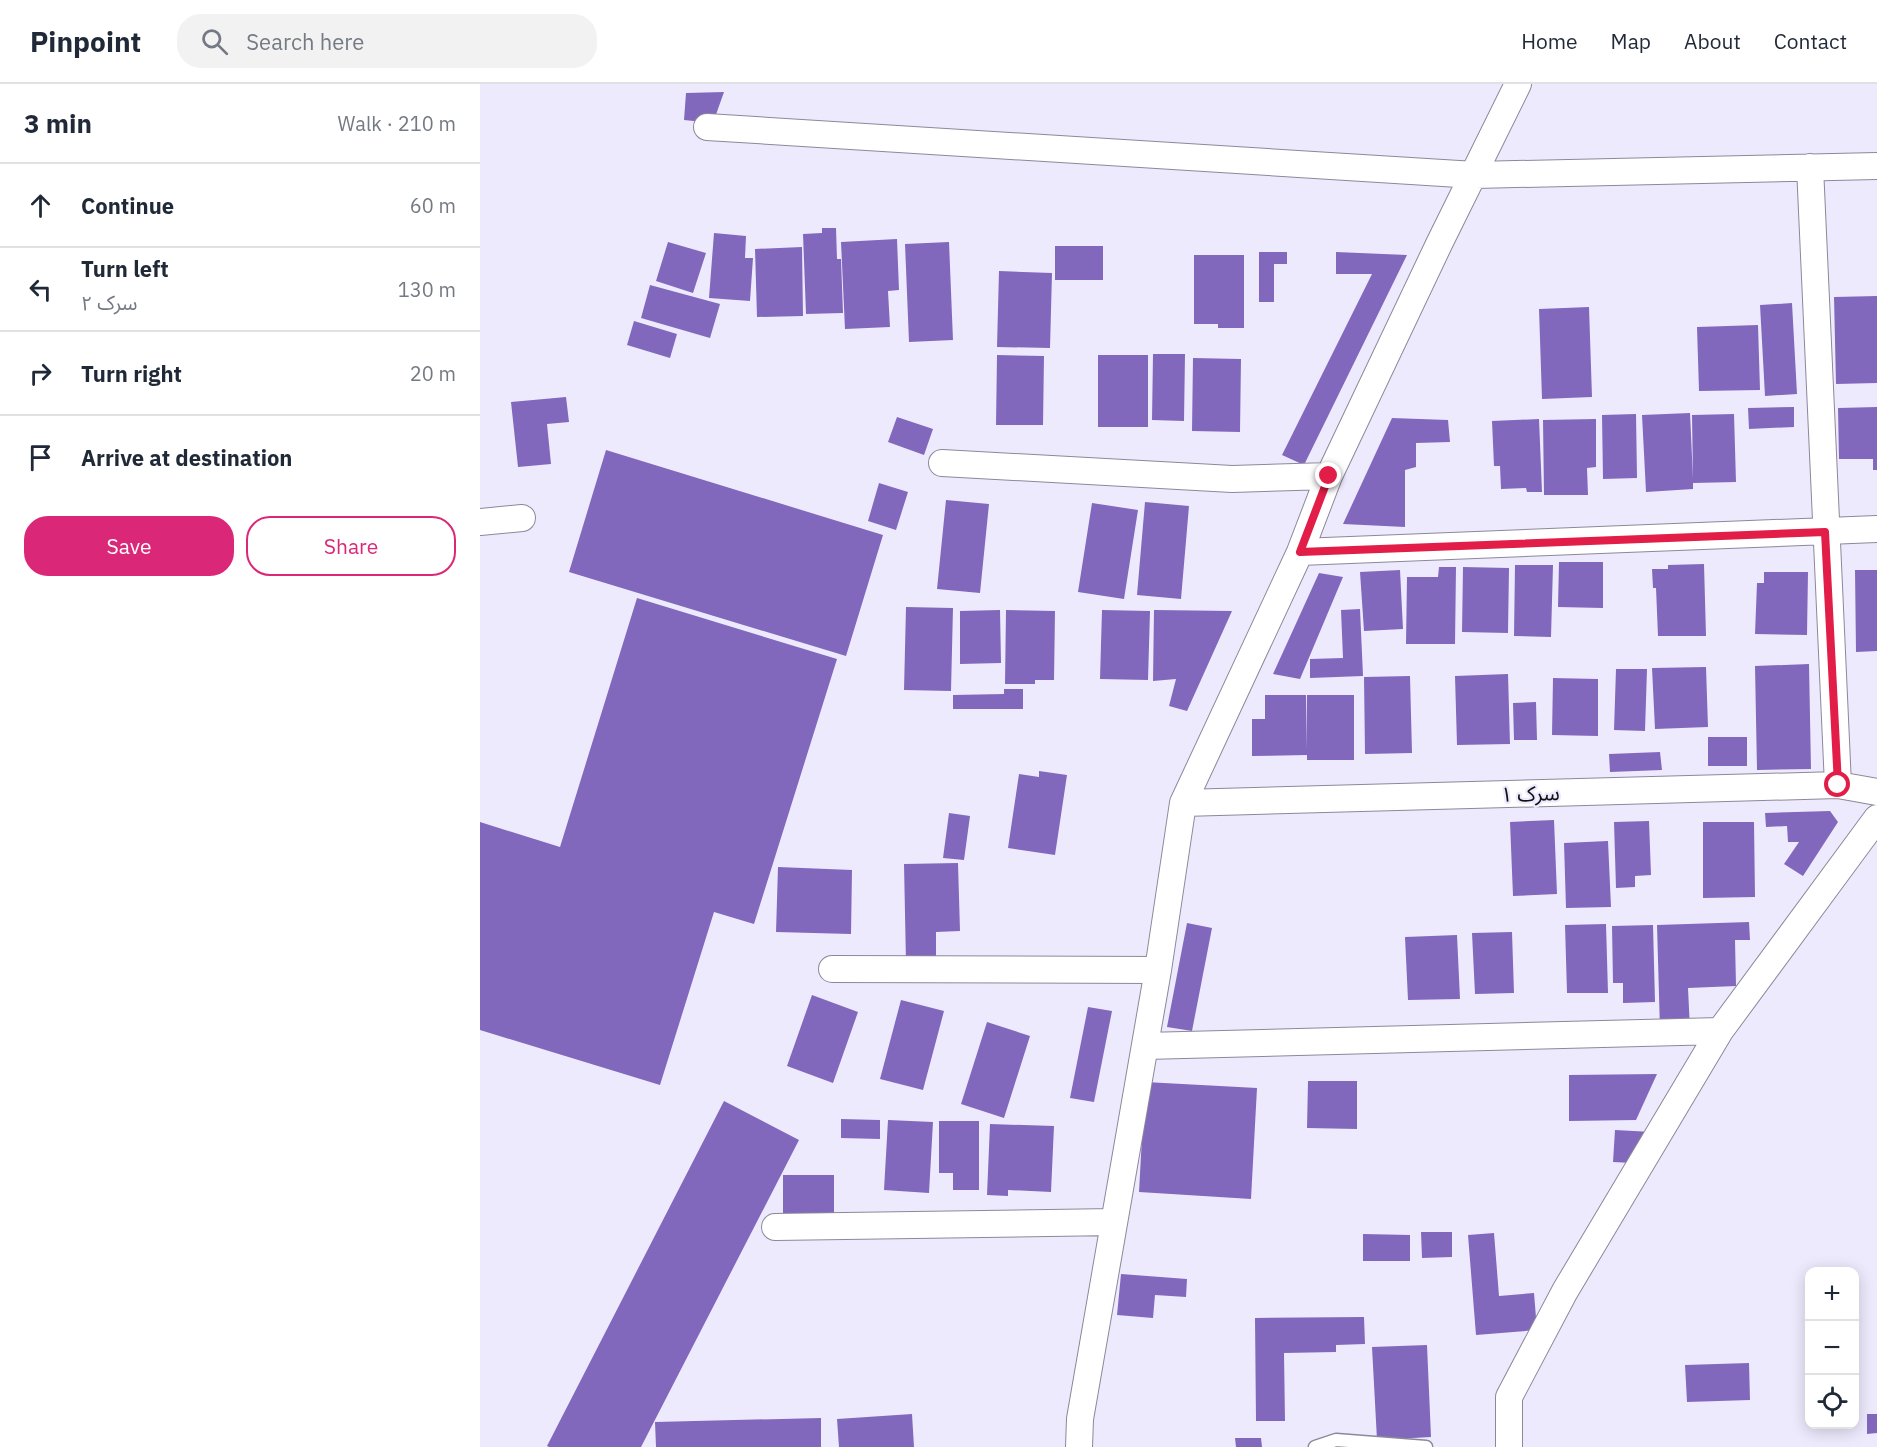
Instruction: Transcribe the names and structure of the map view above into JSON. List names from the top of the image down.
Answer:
{
  "streets": {
    "street": ["سرک ۱"]
  },
  "page": {
    "header": "Pinpoint",
    "search": "Search here",
    "nav": [
      "Home",
      "Map",
      "About",
      "Contact"
    ],
    "heading": ["3 min", "Walk · 210 m"],
    "list": [
      ["Continue", "60 m"],
      ["Turn left", "سرک ۲", "130 m"],
      ["Turn right", "20 m"],
      "Arrive at destination"
    ],
    "buttons": ["Save", "Share"],
    "map_buttons": ["+", "−"]
  }
}
